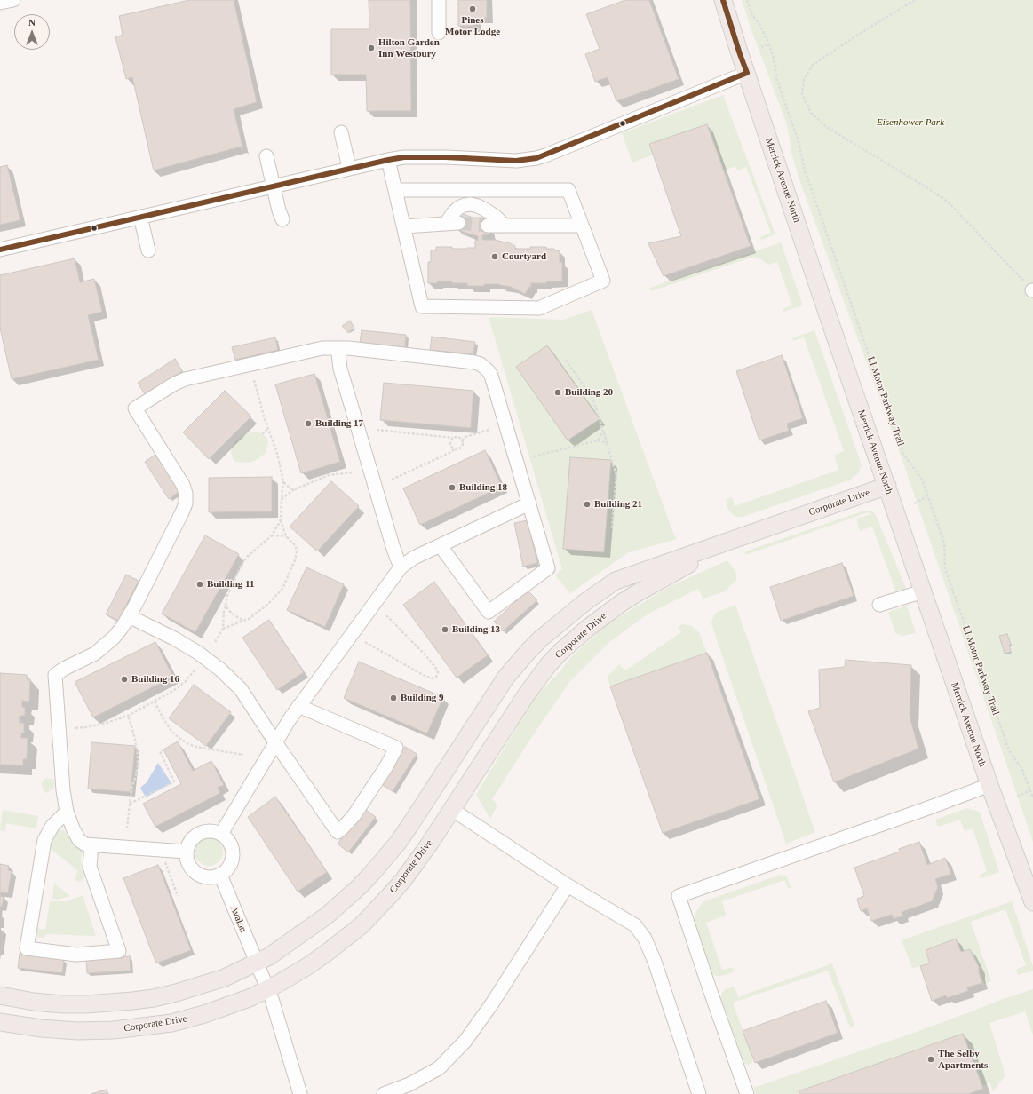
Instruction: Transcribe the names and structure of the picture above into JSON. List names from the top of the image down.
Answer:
{
  "streets": {
    "main road": ["Merrick Avenue North", "Corporate Drive"],
    "street": ["Avalon"],
    "path": ["LI Motor Parkway Trail"]
  },
  "crossings": [
    ["Merrick Avenue North", "Corporate Drive"],
    ["Corporate Drive", "Avalon"]
  ],
  "parks": ["Eisenhower Park"],
  "places": [
    "Pines Motor Lodge",
    "Hilton Garden Inn Westbury",
    "Courtyard",
    "Building 20",
    "Building 17",
    "Building 18",
    "Building 21",
    "Building 11",
    "Building 13",
    "Building 16",
    "Building 9",
    "The Selby Apartments"
  ],
  "north": "top"
}
